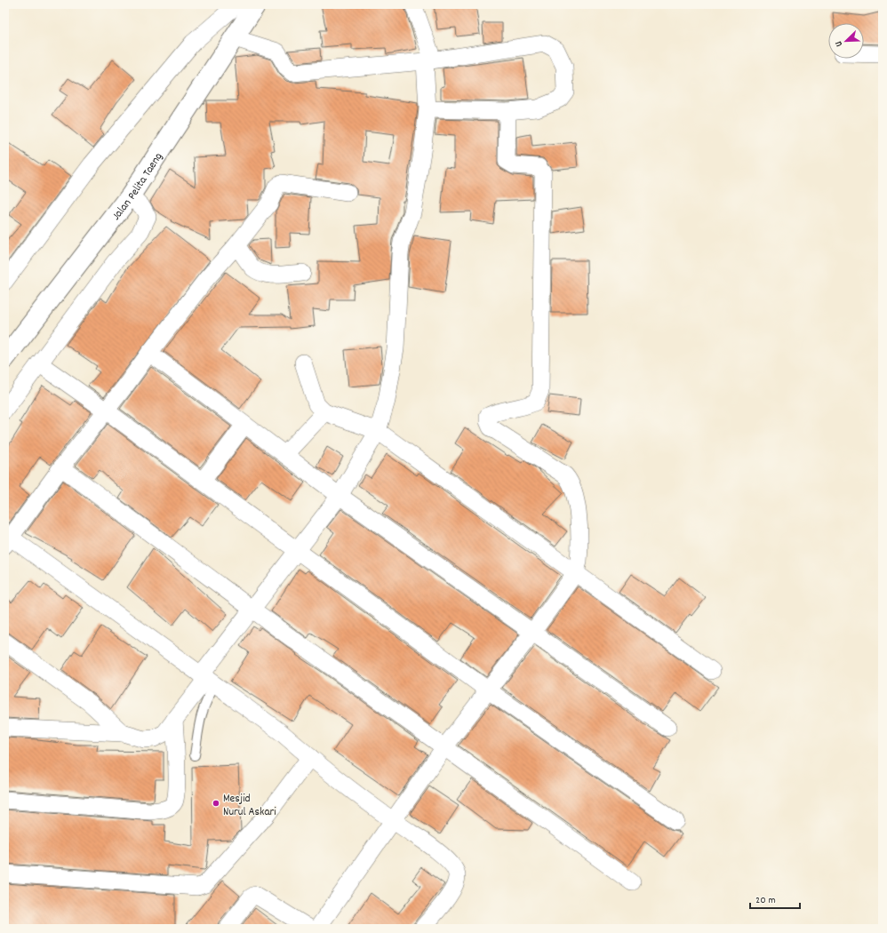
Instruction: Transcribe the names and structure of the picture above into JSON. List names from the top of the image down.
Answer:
{
  "streets": {
    "street": ["Jalan Pelita Taeng"]
  },
  "places": ["Mesjid Nurul Askari"],
  "scale_bar": "20 m",
  "north": "bottom left"
}
